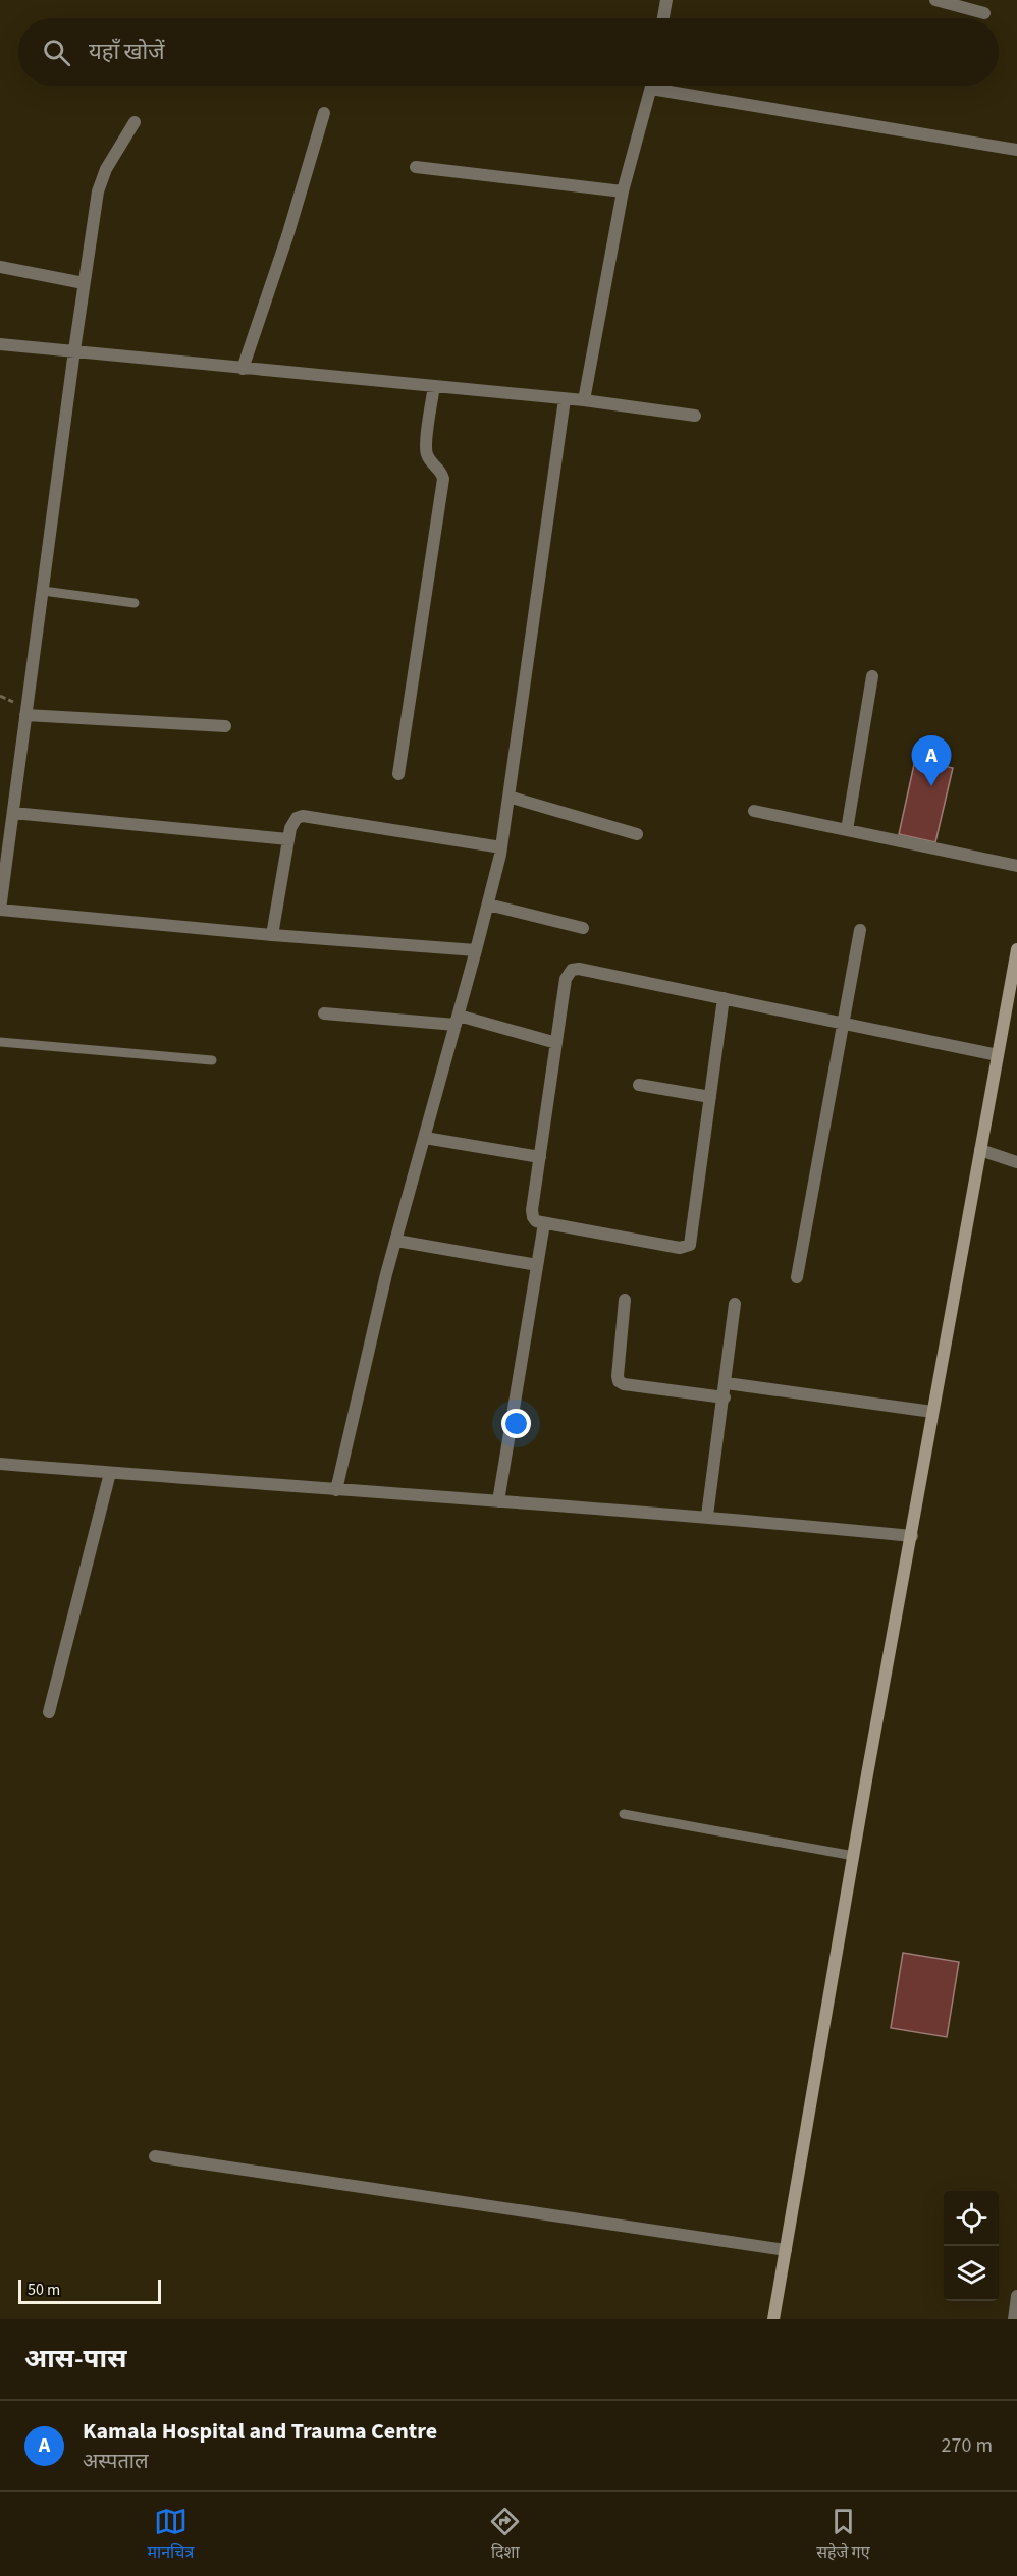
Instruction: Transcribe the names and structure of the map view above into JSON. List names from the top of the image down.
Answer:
{
  "scale_bar": "50 m",
  "page": {
    "search": "यहाँ खोजें",
    "pins": "A",
    "scale": "50 m",
    "heading": "आस-पास",
    "list": [
      {
        "mark": "A",
        "name": "Kamala Hospital and Trauma Centre",
        "note": "अस्पताल",
        "value": "270 m"
      }
    ],
    "nav": ["मानचित्र", "दिशा", "सहेजे गए"]
  }
}
